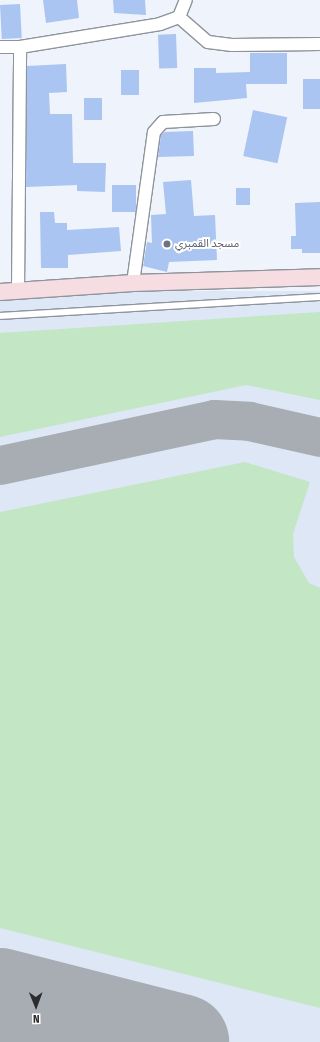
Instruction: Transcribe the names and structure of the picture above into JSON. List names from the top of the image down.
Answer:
{
  "places": ["مسجد القمبري"],
  "north": "bottom"
}
